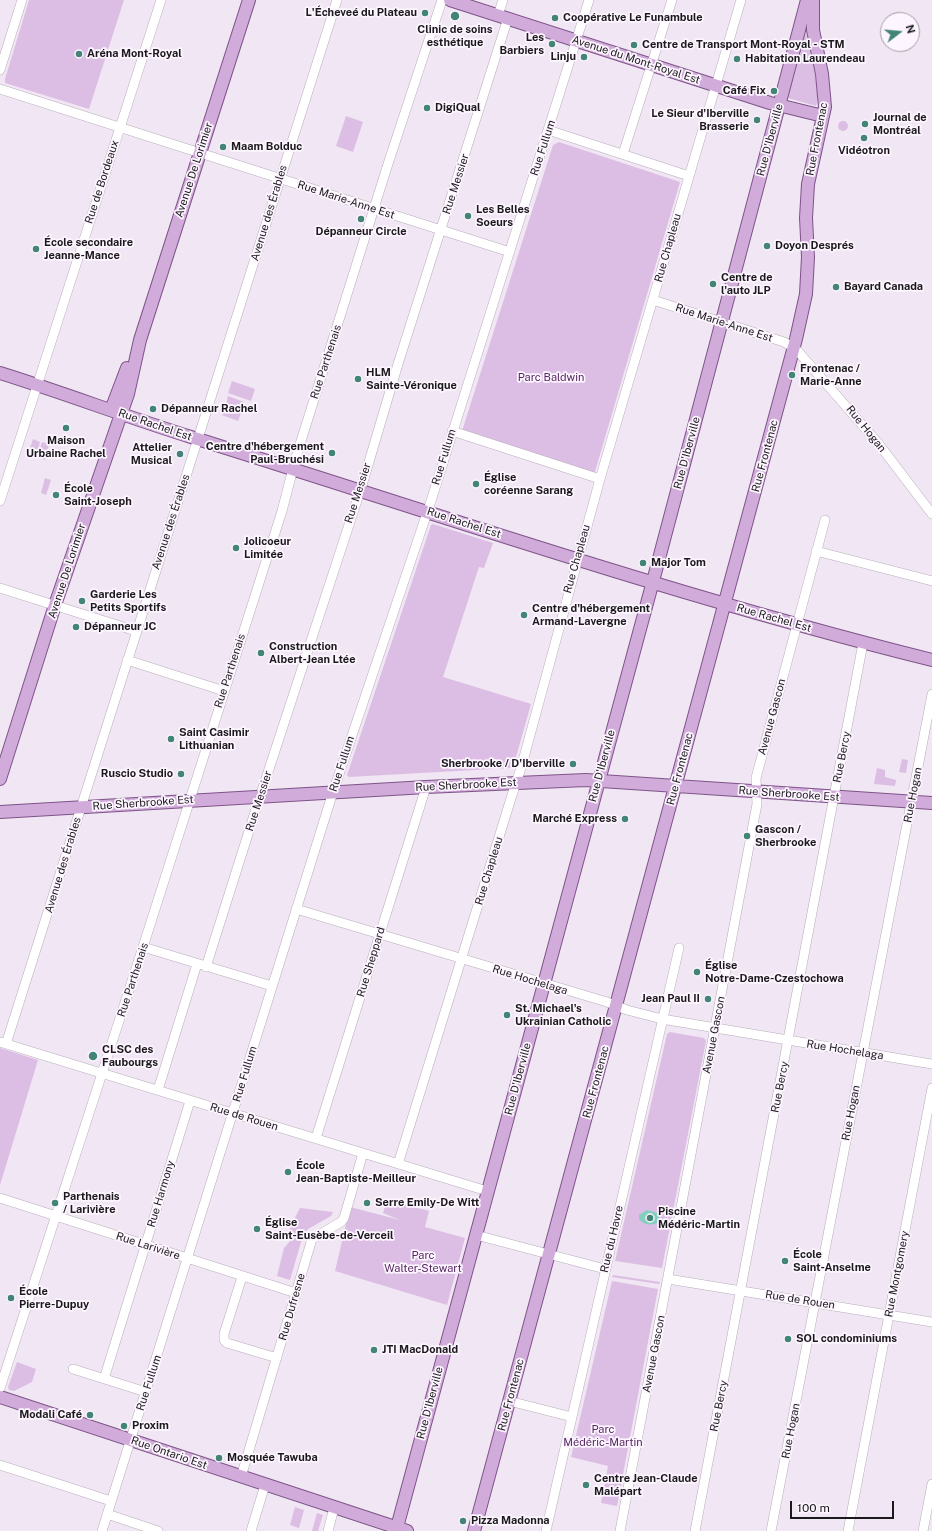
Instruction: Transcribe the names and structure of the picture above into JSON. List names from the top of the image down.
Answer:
{
  "streets": {
    "main road": [
      "Avenue du Mont-Royal Est",
      "Rue Frontenac",
      "Rue D'Iberville",
      "Avenue De Lorimier",
      "Rue Rachel Est",
      "Rue Sherbrooke Est",
      "Rue Ontario Est"
    ],
    "street": [
      "Rue Fullum",
      "Rue de Bordeaux",
      "Rue Messier",
      "Rue Marie-Anne Est",
      "Avenue des Érables",
      "Rue Chapleau",
      "Rue Parthenais",
      "Rue Hogan",
      "Avenue Gascon",
      "Rue Bercy",
      "Rue Sheppard",
      "Rue Hochelaga",
      "Rue de Rouen",
      "Rue Harmony",
      "Rue du Havre",
      "Rue Larivière",
      "Rue Montgomery",
      "Rue Dufresne"
    ]
  },
  "crossings": [
    ["Avenue du Mont-Royal Est", "Rue Frontenac"],
    ["Avenue du Mont-Royal Est", "Rue D'Iberville"],
    ["Avenue du Mont-Royal Est", "Rue Fullum"],
    ["Avenue du Mont-Royal Est", "Rue Messier"],
    ["Avenue du Mont-Royal Est", "Rue Chapleau"],
    ["Rue Frontenac", "Rue Marie-Anne Est"],
    ["Rue Frontenac", "Rue Rachel Est"],
    ["Rue Frontenac", "Rue Hogan"],
    ["Rue Frontenac", "Rue Sherbrooke Est"],
    ["Rue Frontenac", "Rue Hochelaga"],
    ["Rue D'Iberville", "Rue Marie-Anne Est"],
    ["Rue D'Iberville", "Rue Rachel Est"],
    ["Rue D'Iberville", "Rue Sherbrooke Est"],
    ["Rue D'Iberville", "Rue Hochelaga"],
    ["Rue D'Iberville", "Rue de Rouen"],
    ["Rue D'Iberville", "Rue Ontario Est"],
    ["Rue Fullum", "Rue Marie-Anne Est"],
    ["Rue Fullum", "Rue Rachel Est"],
    ["Rue Fullum", "Rue Sherbrooke Est"],
    ["Rue Fullum", "Rue Hochelaga"],
    ["Rue Fullum", "Rue de Rouen"],
    ["Rue Fullum", "Rue Larivière"],
    ["Rue Fullum", "Rue Ontario Est"],
    ["Avenue De Lorimier", "Rue Marie-Anne Est"],
    ["Avenue De Lorimier", "Rue Rachel Est"],
    ["Rue de Bordeaux", "Rue Marie-Anne Est"],
    ["Rue de Bordeaux", "Rue Rachel Est"],
    ["Rue Messier", "Rue Marie-Anne Est"],
    ["Rue Messier", "Rue Rachel Est"],
    ["Rue Messier", "Rue Sherbrooke Est"],
    ["Rue Marie-Anne Est", "Avenue des Érables"],
    ["Rue Marie-Anne Est", "Rue Chapleau"],
    ["Rue Marie-Anne Est", "Rue Parthenais"],
    ["Rue Marie-Anne Est", "Rue Hogan"],
    ["Avenue des Érables", "Rue Rachel Est"],
    ["Avenue des Érables", "Rue Sherbrooke Est"],
    ["Avenue des Érables", "Rue de Rouen"],
    ["Rue Chapleau", "Rue Rachel Est"],
    ["Rue Chapleau", "Rue Sherbrooke Est"],
    ["Rue Chapleau", "Rue Hochelaga"],
    ["Rue Chapleau", "Rue de Rouen"],
    ["Rue Parthenais", "Rue Rachel Est"],
    ["Rue Parthenais", "Rue Sherbrooke Est"],
    ["Rue Parthenais", "Rue de Rouen"],
    ["Rue Parthenais", "Rue Larivière"],
    ["Rue Rachel Est", "Avenue Gascon"],
    ["Rue Rachel Est", "Rue Bercy"],
    ["Rue Hogan", "Rue Sherbrooke Est"],
    ["Rue Hogan", "Rue Hochelaga"],
    ["Rue Hogan", "Rue de Rouen"],
    ["Avenue Gascon", "Rue Sherbrooke Est"],
    ["Avenue Gascon", "Rue Hochelaga"],
    ["Avenue Gascon", "Rue de Rouen"],
    ["Rue Bercy", "Rue Sherbrooke Est"],
    ["Rue Bercy", "Rue Hochelaga"],
    ["Rue Bercy", "Rue de Rouen"],
    ["Rue Sherbrooke Est", "Rue Sheppard"],
    ["Rue Sheppard", "Rue Hochelaga"],
    ["Rue Sheppard", "Rue de Rouen"],
    ["Rue Hochelaga", "Rue du Havre"],
    ["Rue de Rouen", "Rue Harmony"],
    ["Rue de Rouen", "Rue Montgomery"],
    ["Rue de Rouen", "Rue Dufresne"],
    ["Rue Harmony", "Rue Larivière"],
    ["Rue Larivière", "Rue Dufresne"],
    ["Rue Dufresne", "Rue Ontario Est"]
  ],
  "parks": ["Parc Baldwin", "Parc Walter-Stewart", "Parc Médéric-Martin"],
  "places": [
    "L'Écheveé du Plateau",
    "Clinic de soins esthétique",
    "Coopérative Le Funambule",
    "Les Barbiers",
    "Centre de Transport Mont-Royal - STM",
    "Aréna Mont-Royal",
    "Linju",
    "Habitation Laurendeau",
    "Café Fix",
    "DigiQual",
    "Le Sieur d'Iberville Brasserie",
    "Journal de Montréal",
    "Vidéotron",
    "Maam Bolduc",
    "Les Belles Soeurs",
    "Dépanneur Circle",
    "Doyon Després",
    "École secondaire Jeanne-Mance",
    "Centre de l'auto JLP",
    "Bayard Canada",
    "Frontenac / Marie-Anne",
    "HLM Sainte-Véronique",
    "Dépanneur Rachel",
    "Maison Urbaine Rachel",
    "Centre d'hébergement Paul-Bruchési",
    "Attelier Musical",
    "Église coréenne Sarang",
    "École Saint-Joseph",
    "Jolicoeur Limitée",
    "Major Tom",
    "Garderie Les Petits Sportifs",
    "Centre d'hébergement Armand-Lavergne",
    "Dépanneur JC",
    "Construction Albert-Jean Ltée",
    "Saint Casimir Lithuanian",
    "Sherbrooke / D'Iberville",
    "Ruscio Studio",
    "Marché Express",
    "Gascon / Sherbrooke",
    "Église Notre-Dame-Czestochowa",
    "Jean Paul II",
    "St. Michael's Ukrainian Catholic",
    "CLSC des Faubourgs",
    "École Jean-Baptiste-Meilleur",
    "Parthenais / Larivière",
    "Serre Emily-De Witt",
    "Piscine Médéric-Martin",
    "Église Saint-Eusèbe-de-Verceil",
    "École Saint-Anselme",
    "École Pierre-Dupuy",
    "SOL condominiums",
    "JTI MacDonald",
    "Modali Café",
    "Proxim",
    "Mosquée Tawuba",
    "Centre Jean-Claude Malépart",
    "Pizza Madonna"
  ],
  "scale_bar": "100 m",
  "north": "right"
}
